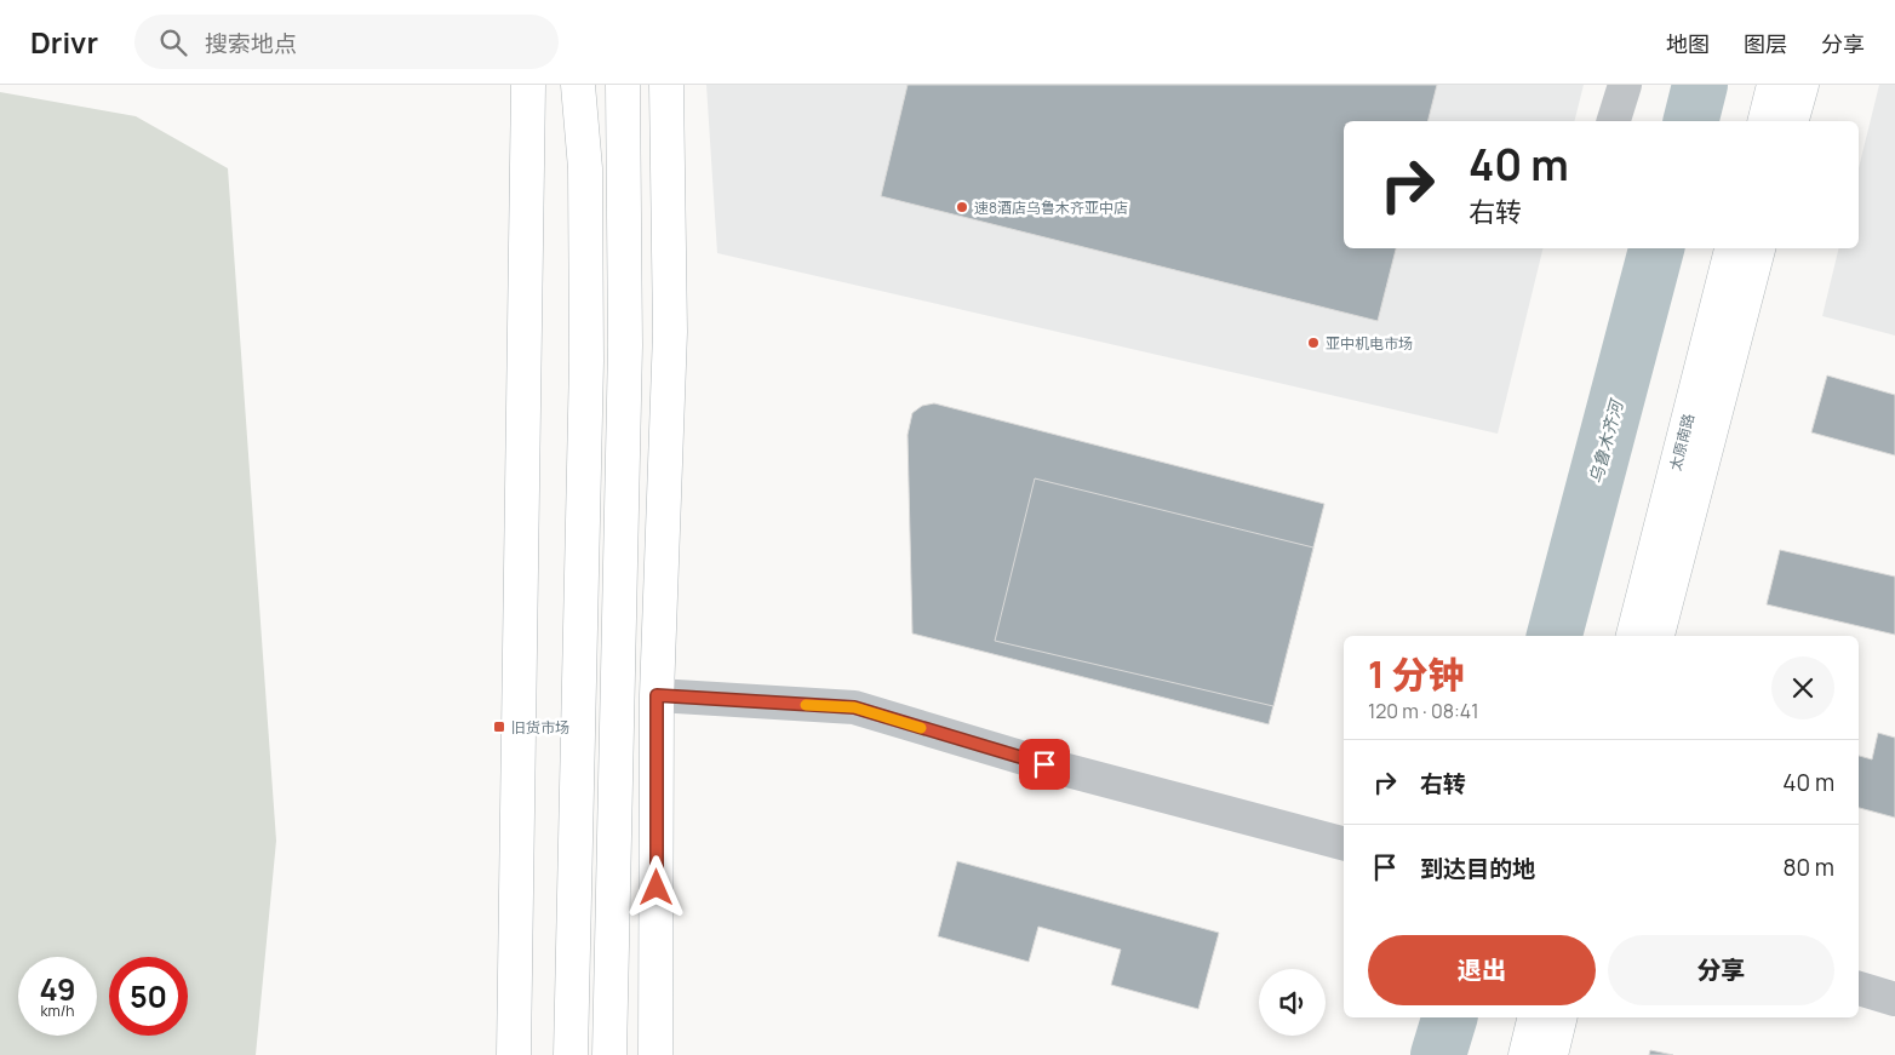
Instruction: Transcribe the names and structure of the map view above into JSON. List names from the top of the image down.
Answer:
{
  "streets": {
    "main road": ["太原南路"]
  },
  "water": ["乌鲁木齐河"],
  "places": {
    "other": ["速8酒店乌鲁木齐亚中店", "亚中机电市场"],
    "transit": ["旧货市场"]
  },
  "page": {
    "header": "Drivr",
    "search": "搜索地点",
    "nav": ["地图", "图层", "分享"],
    "turn": ["40 m", "右转"],
    "heading": ["1 分钟", "120 m · 08:41"],
    "list": [
      {
        "name": "右转",
        "value": "40 m"
      },
      {
        "name": "到达目的地",
        "value": "80 m"
      }
    ],
    "buttons": ["退出", "分享"],
    "speed": "49 km/h",
    "limit": "50"
  }
}
